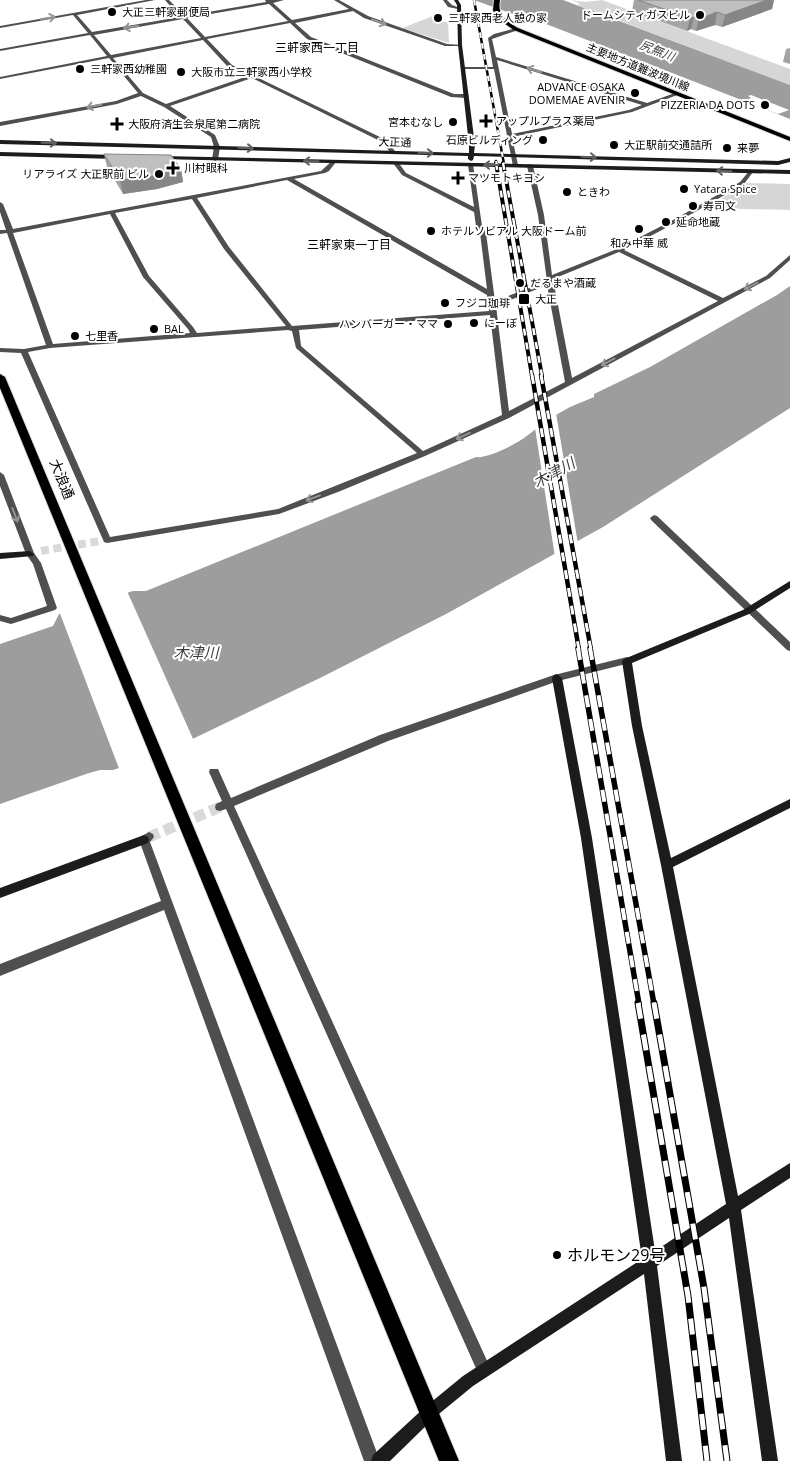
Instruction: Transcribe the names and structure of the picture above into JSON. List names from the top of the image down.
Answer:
{
  "streets": {
    "main road": ["主要地方道難波境川線", "大浪通"],
    "street": ["大正通"]
  },
  "districts": ["三軒家西一丁目", "三軒家東一丁目"],
  "water": ["尻無川", "木津川"],
  "places": {
    "other": [
      "大正三軒家郵便局",
      "ドームシティガスビル",
      "三軒家西老人憩の家",
      "三軒家西幼稚園",
      "大阪市立三軒家西小学校",
      "ADVANCE OSAKA DOMEMAE AVENIR",
      "PIZZERIA DA DOTS",
      "宮本むなし",
      "石原ビルディング",
      "大正駅前交通詰所",
      "来夢",
      "リアライズ 大正駅前 ビル",
      "Yatara Spice",
      "ときわ",
      "寿司文",
      "延命地蔵",
      "和み中華 威",
      "ホテルソビアル 大阪ドーム前",
      "だるまや酒蔵",
      "フジコ珈琲",
      "にーぼ",
      "ハンバーガー・ママ",
      "BAL",
      "七里香",
      "ホルモン29号"
    ],
    "health": [
      "アップルプラス薬局",
      "大阪府済生会泉尾第二病院",
      "川村眼科",
      "マツモトキヨシ"
    ],
    "transit": ["大正"]
  }
}
